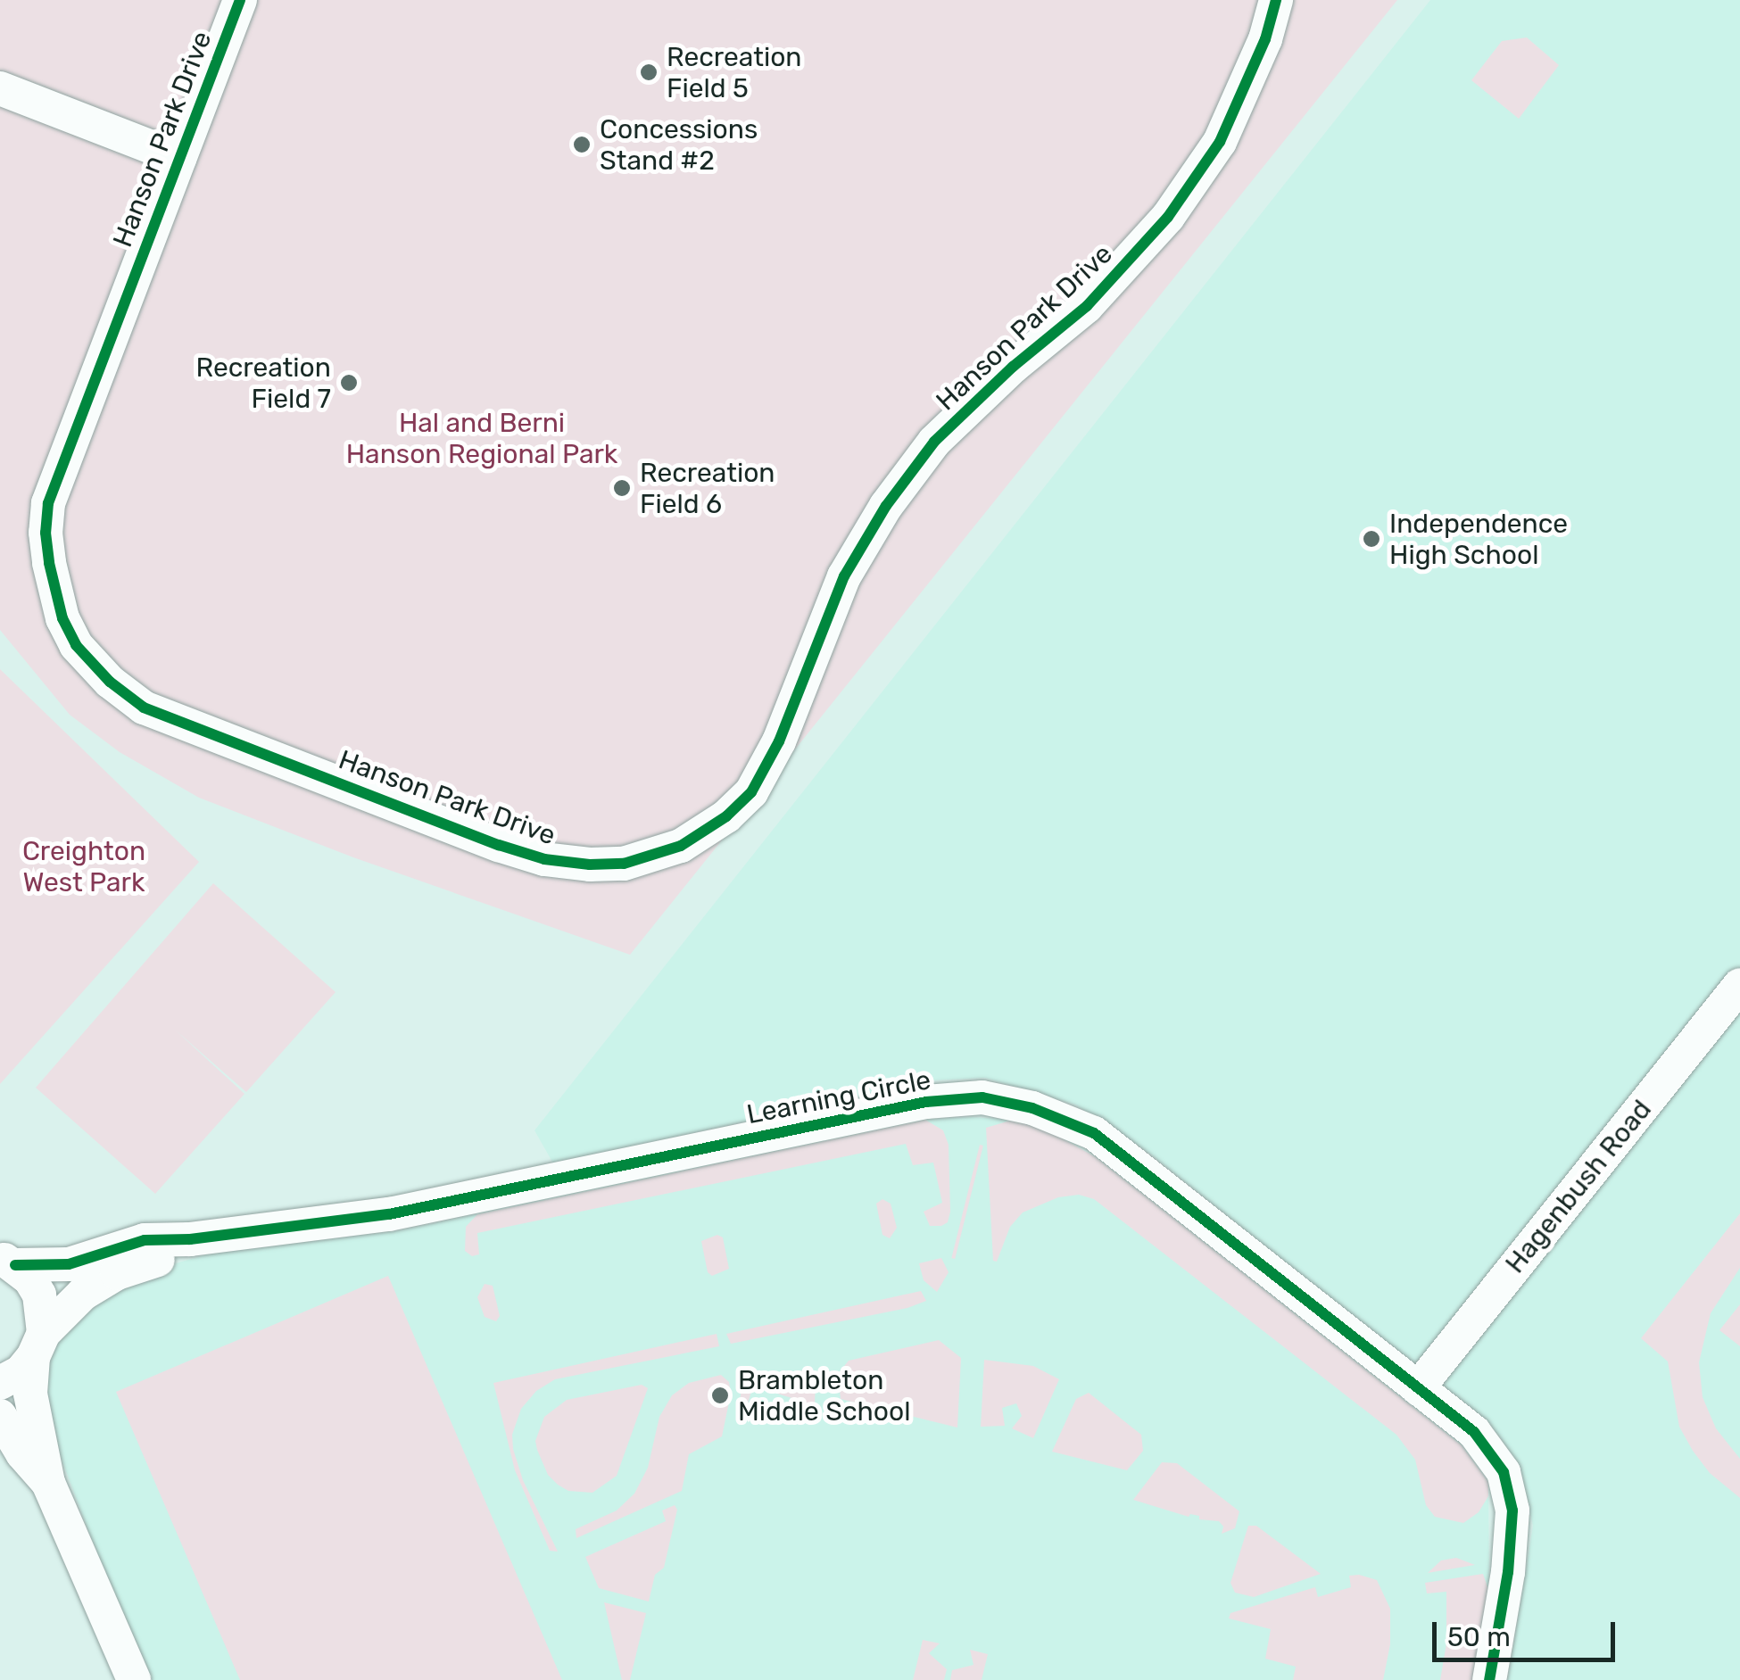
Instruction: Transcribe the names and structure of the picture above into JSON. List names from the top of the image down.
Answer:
{
  "streets": {
    "street": ["Hanson Park Drive", "Learning Circle", "Hagenbush Road"]
  },
  "crossings": [
    ["Learning Circle", "Hagenbush Road"]
  ],
  "parks": ["Hal and Berni Hanson Regional Park", "Creighton West Park"],
  "places": [
    "Recreation Field 5",
    "Concessions Stand #2",
    "Recreation Field 7",
    "Recreation Field 6",
    "Independence High School",
    "Brambleton Middle School"
  ],
  "scale_bar": "50 m"
}
